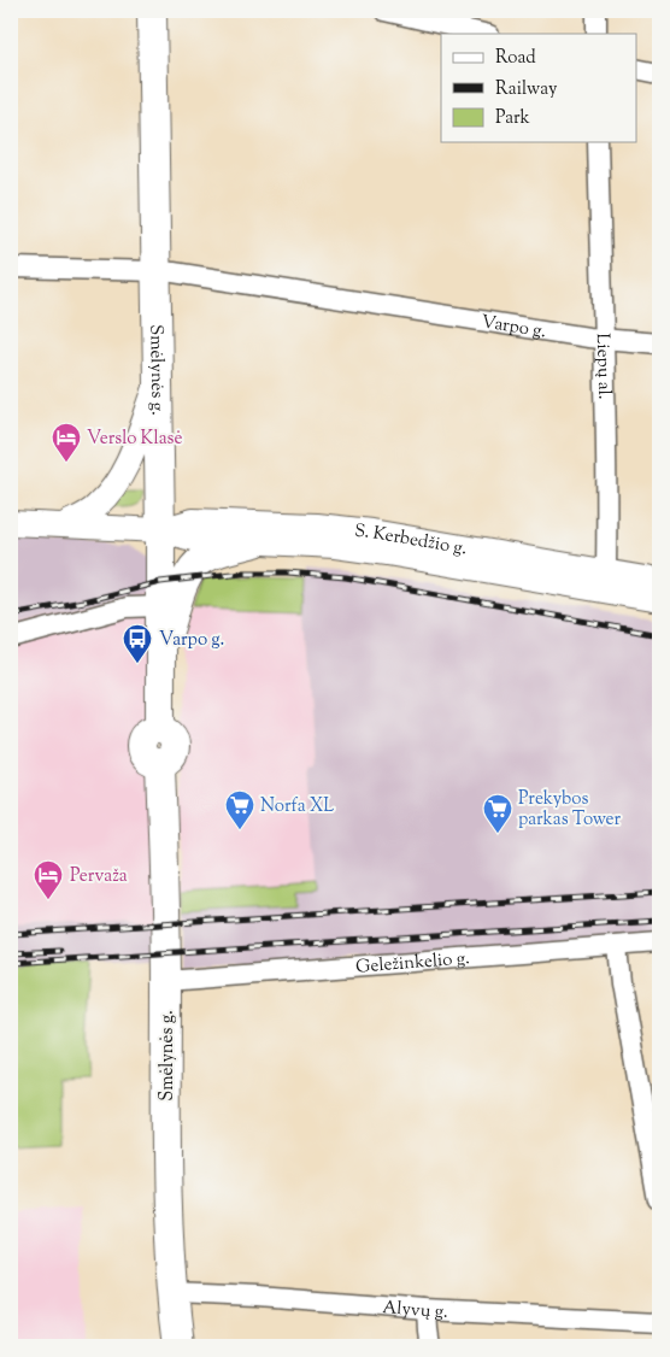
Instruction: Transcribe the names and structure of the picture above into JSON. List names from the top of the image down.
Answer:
{
  "streets": {
    "highway": ["Smėlynės g."],
    "main road": ["S. Kerbedžio g."],
    "street": [
      "Varpo g.",
      "Liepų al.",
      "Geležinkelio g.",
      "Alyvų g."
    ]
  },
  "crossings": [
    ["Varpo g.", "Liepų al."],
    ["Varpo g.", "Smėlynės g."],
    ["Liepų al.", "S. Kerbedžio g."],
    ["Smėlynės g.", "S. Kerbedžio g."],
    ["Smėlynės g.", "Geležinkelio g."],
    ["Smėlynės g.", "Alyvų g."]
  ],
  "places": {
    "hotel": ["Verslo Klasė", "Pervaža"],
    "bus stop": ["Varpo g."],
    "supermarket": ["Norfa XL", "Prekybos parkas Tower"]
  },
  "legend": ["Road", "Railway", "Park"]
}
